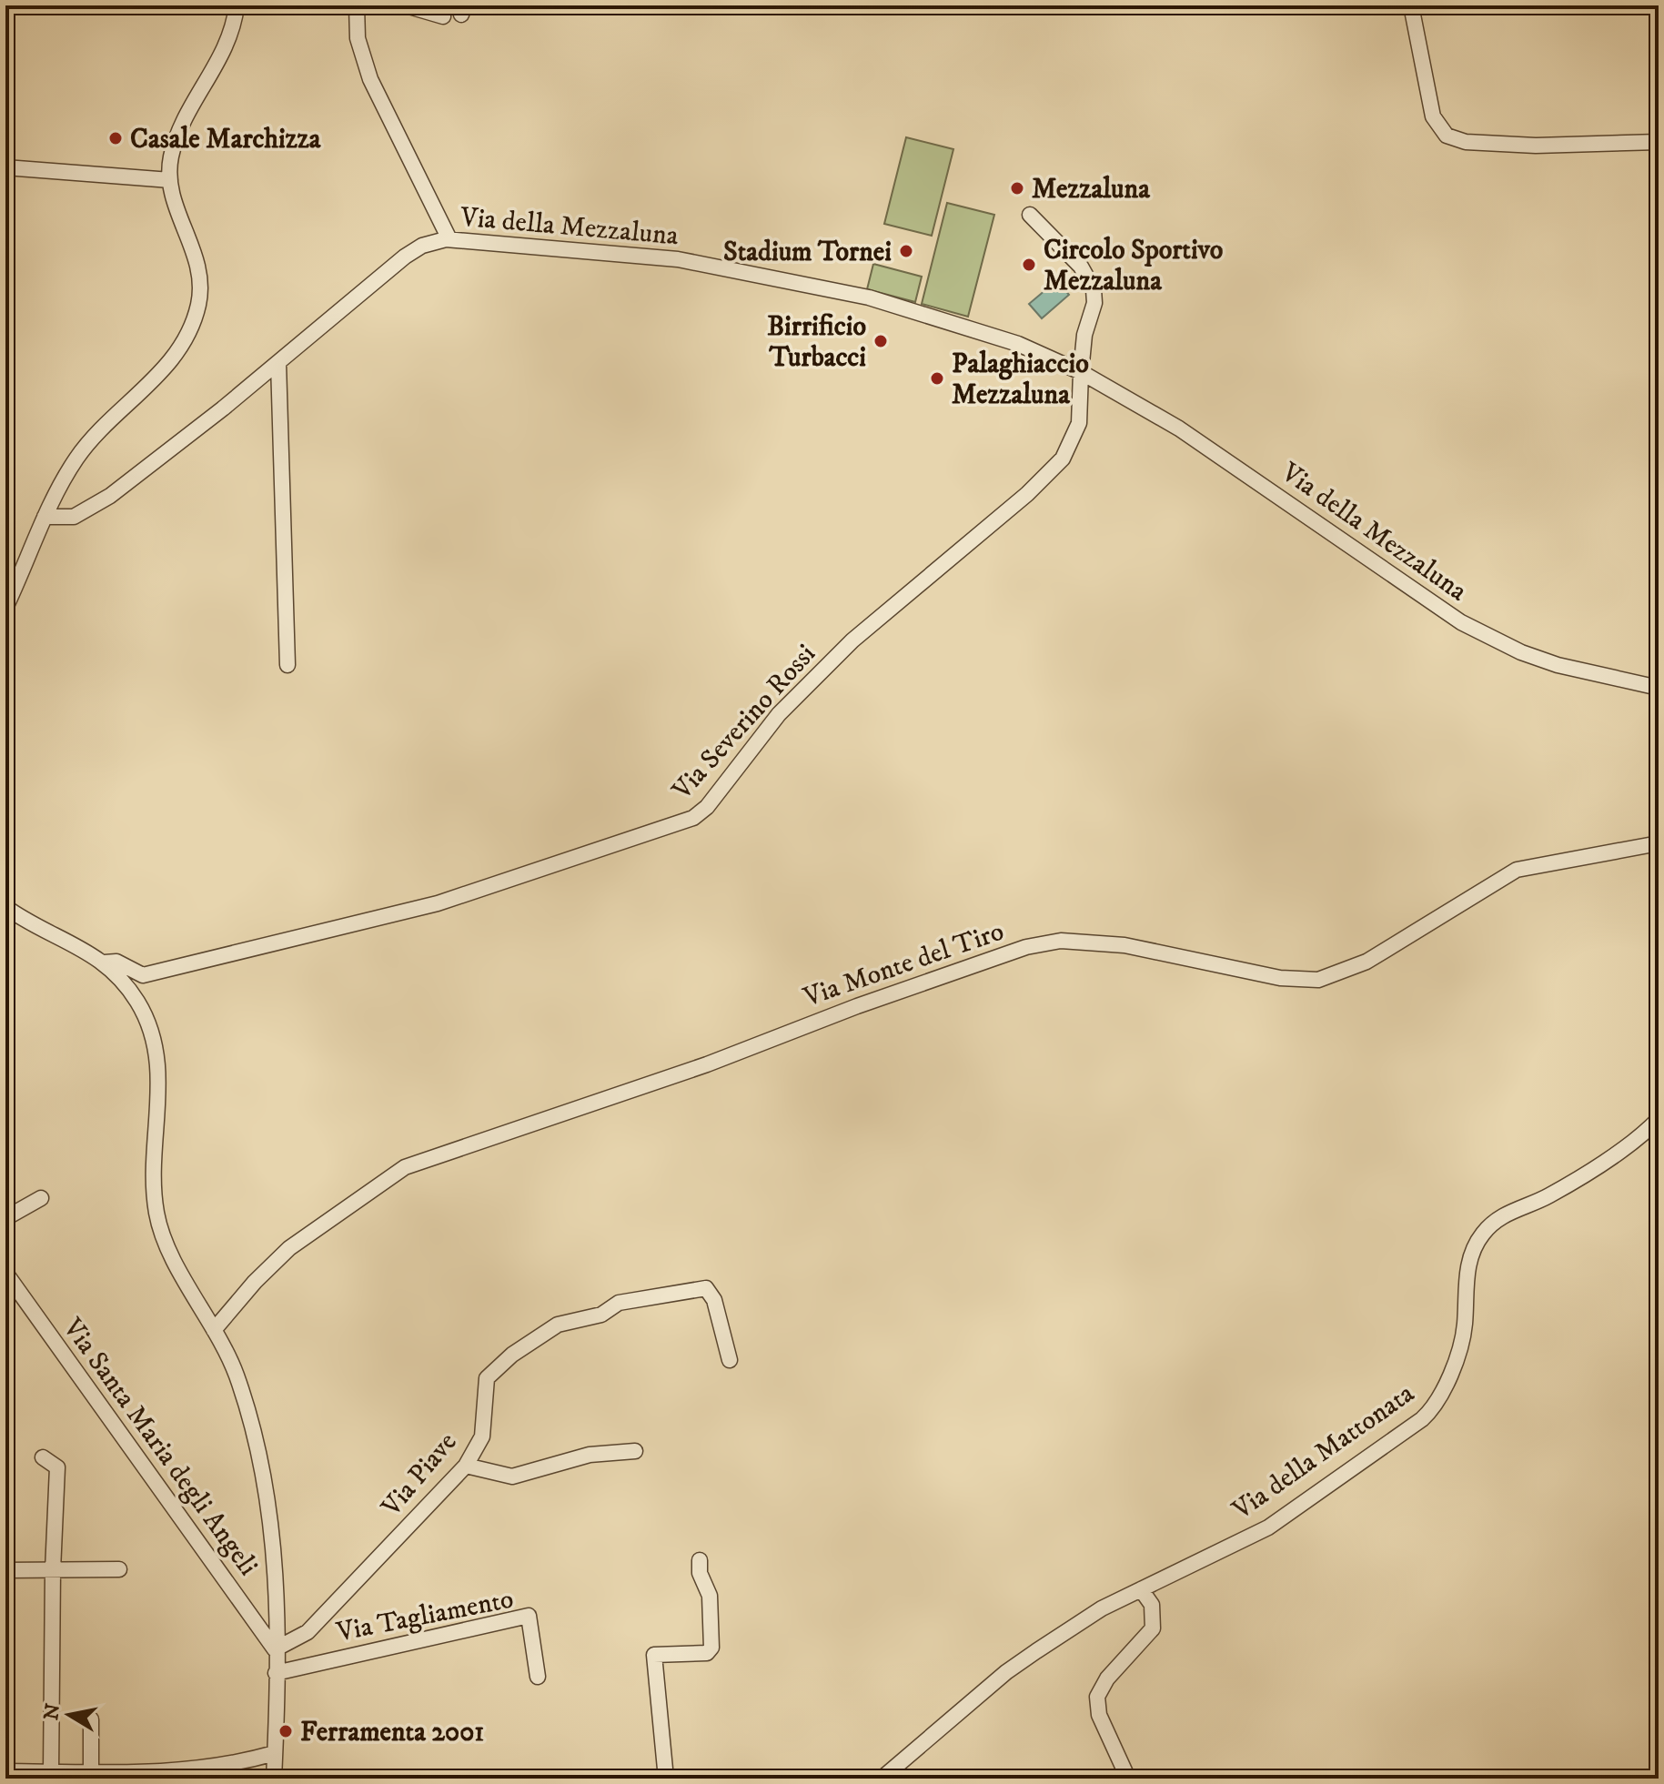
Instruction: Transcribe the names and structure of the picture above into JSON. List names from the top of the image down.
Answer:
{
  "streets": {
    "street": [
      "Via della Mezzaluna",
      "Via Severino Rossi",
      "Via Monte del Tiro",
      "Via Santa Maria degli Angeli",
      "Via della Mattonata",
      "Via Piave",
      "Via Tagliamento"
    ]
  },
  "crossings": [
    ["Via della Mezzaluna", "Via Severino Rossi"],
    ["Via Santa Maria degli Angeli", "Via Piave"]
  ],
  "places": [
    "Casale Marchizza",
    "Mezzaluna",
    "Stadium Tornei",
    "Circolo Sportivo Mezzaluna",
    "Birrificio Turbacci",
    "Palaghiaccio Mezzaluna",
    "Ferramenta 2001"
  ],
  "north": "left"
}
